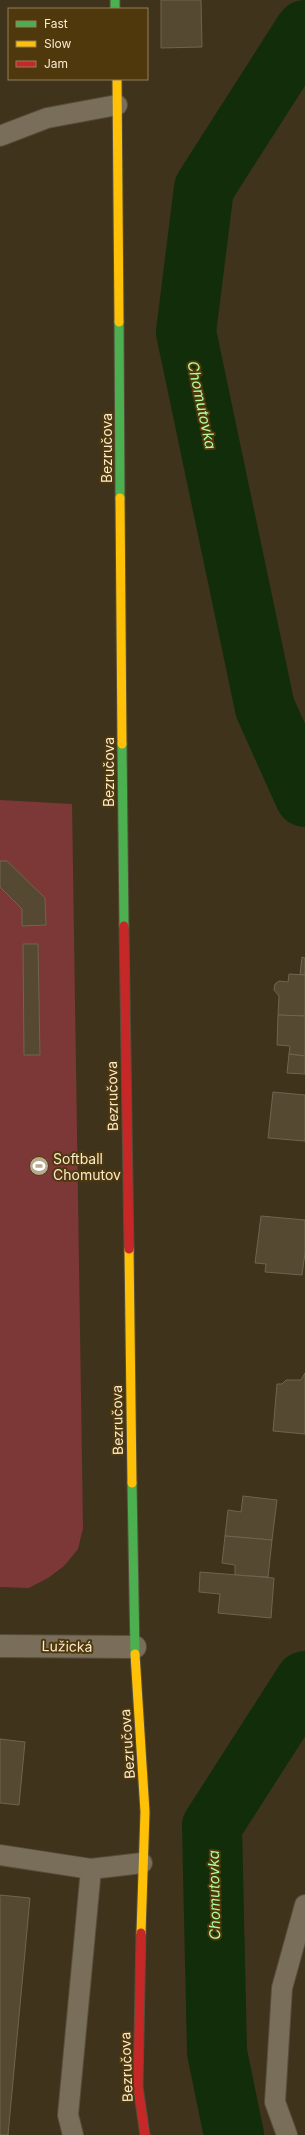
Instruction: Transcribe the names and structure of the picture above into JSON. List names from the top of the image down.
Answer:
{
  "streets": {
    "street": ["Bezručova", "Lužická"]
  },
  "crossings": [
    ["Bezručova", "Lužická"]
  ],
  "water": ["Chomutovka"],
  "places": {
    "sports": ["Softball Chomutov"]
  },
  "legend": ["Fast", "Slow", "Jam"]
}
